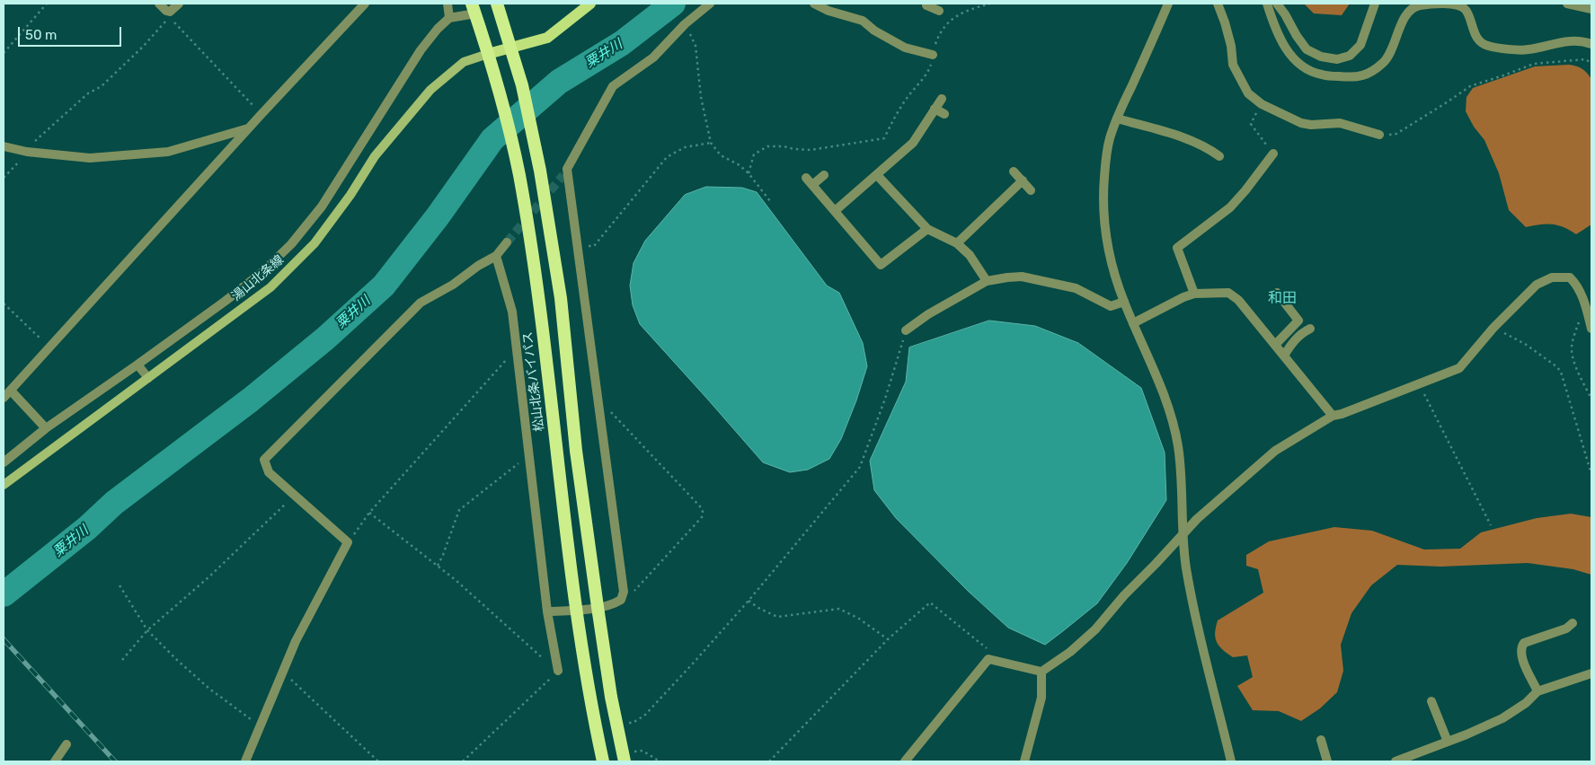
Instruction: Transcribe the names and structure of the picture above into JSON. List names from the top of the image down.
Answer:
{
  "streets": {
    "highway": ["松山北条バイパス"],
    "main road": ["湯山北条線"]
  },
  "crossings": [
    ["湯山北条線", "松山北条バイパス"]
  ],
  "districts": ["和田"],
  "water": ["粟井川"],
  "scale_bar": "50 m"
}
